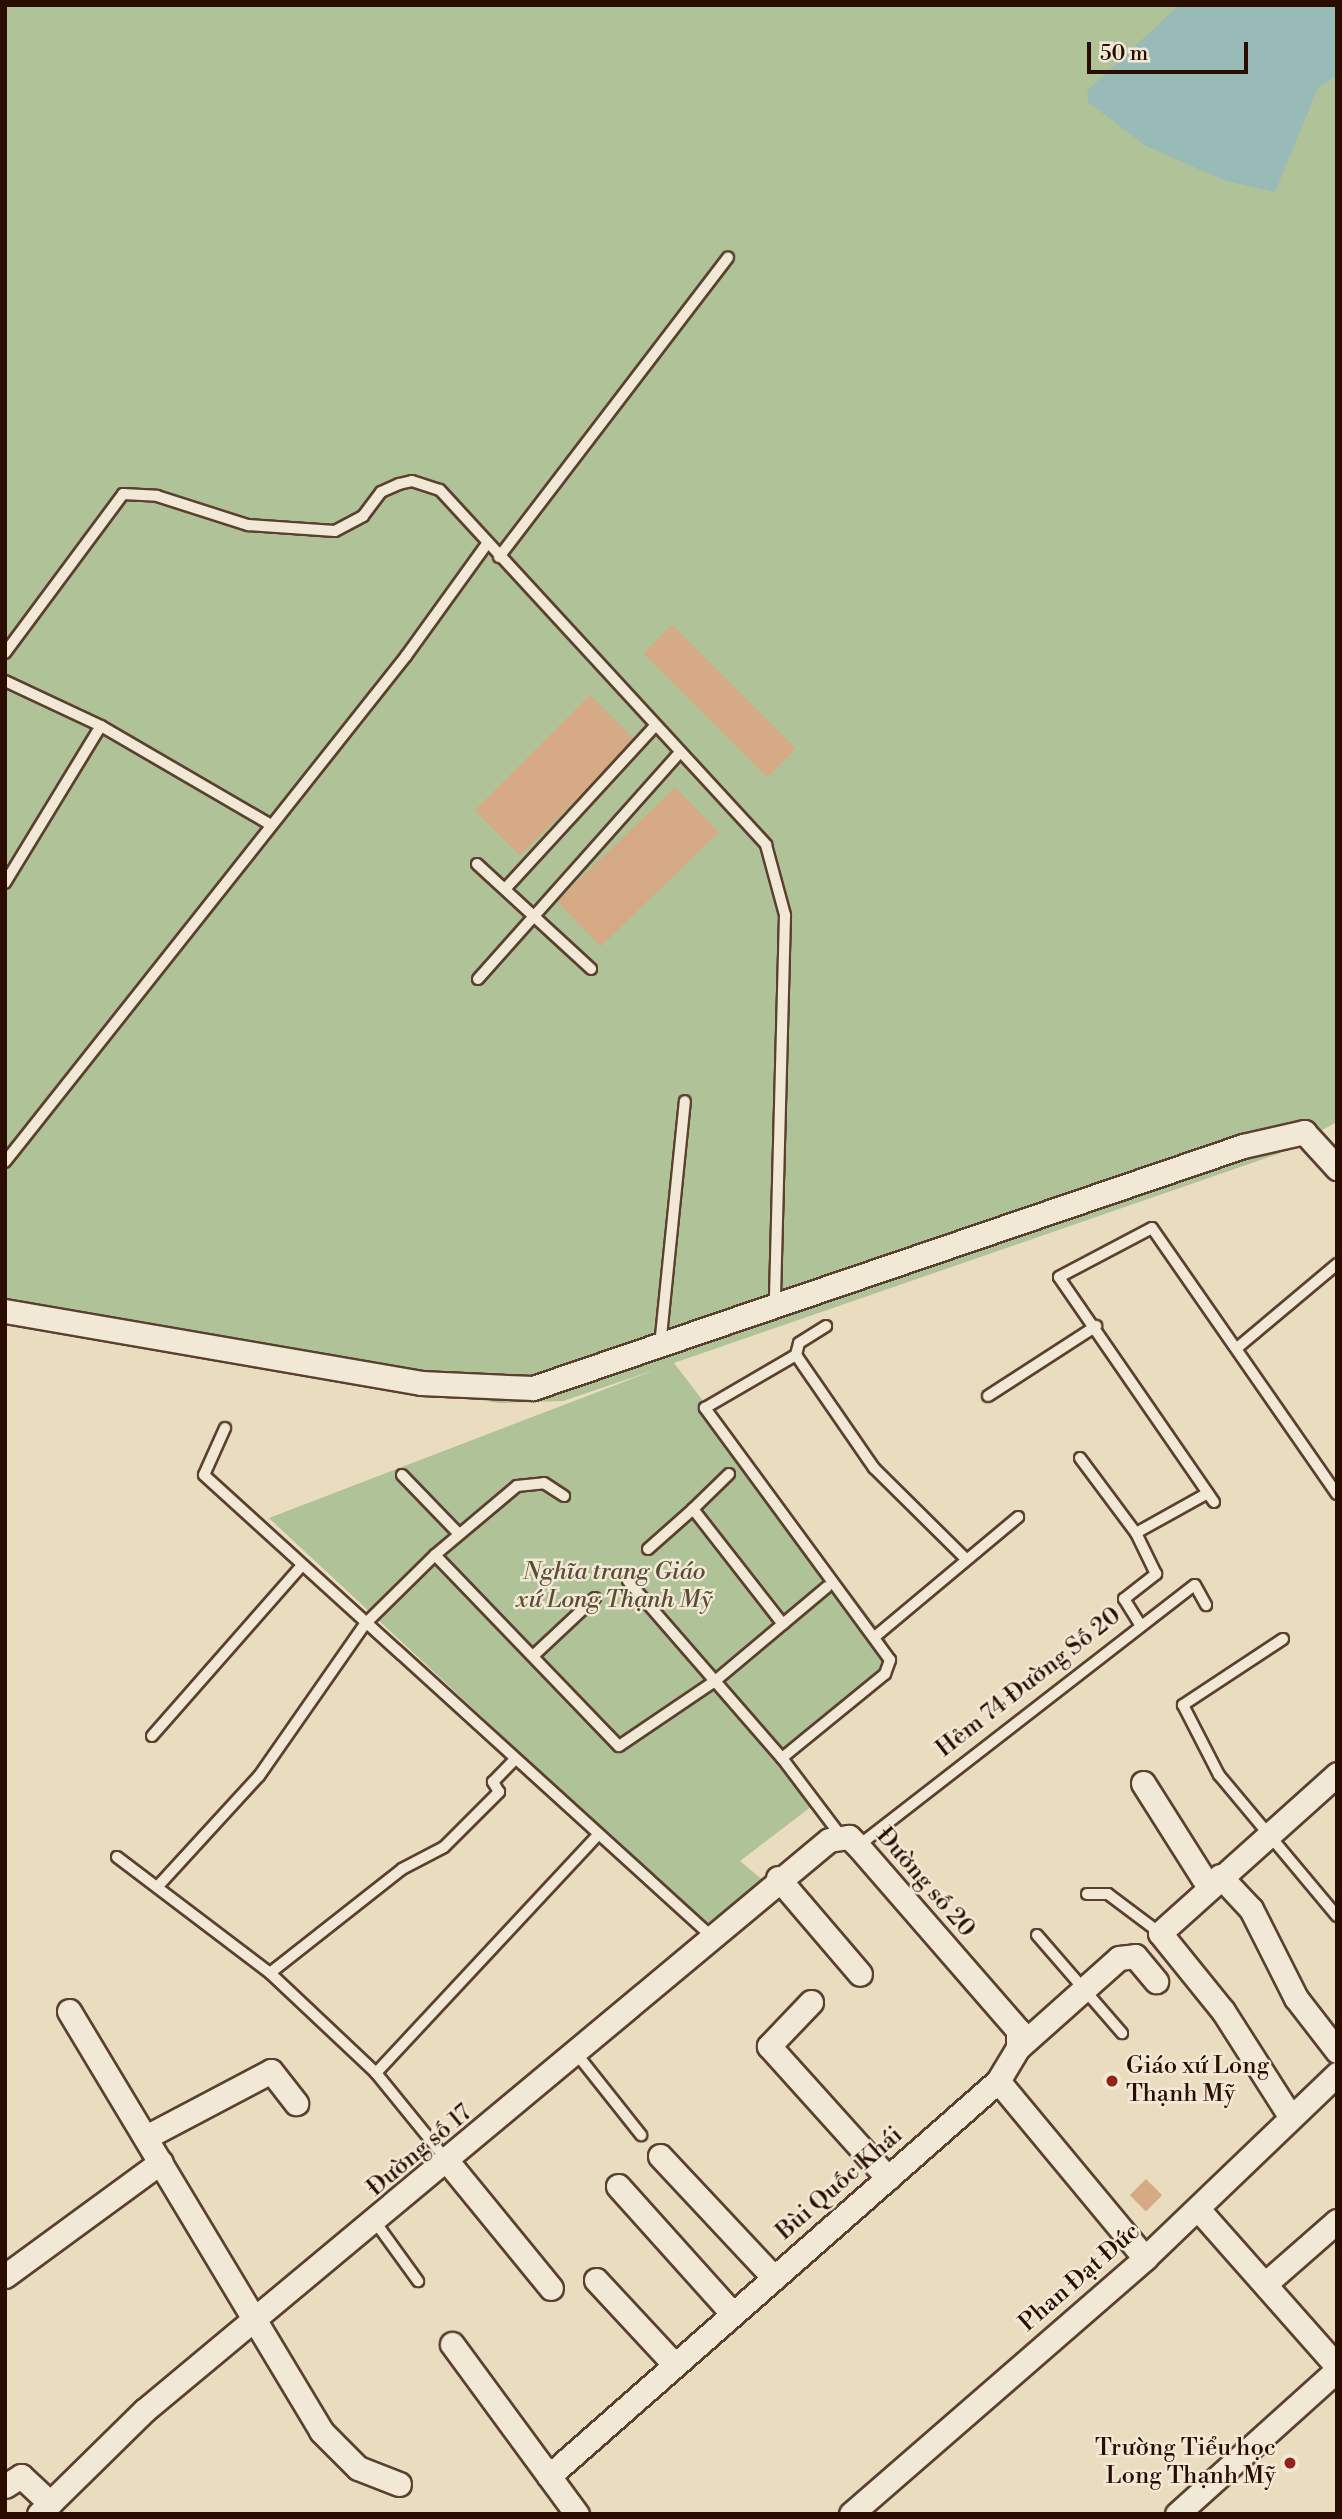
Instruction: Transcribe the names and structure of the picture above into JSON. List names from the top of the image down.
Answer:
{
  "streets": {
    "street": [
      "Đường số 20",
      "Đường số 17",
      "Bùi Quốc Khái",
      "Phan Đạt Đức"
    ],
    "lane": ["Hẻm 74 Đường Số 20"]
  },
  "crossings": [
    ["Hẻm 74 Đường Số 20", "Đường số 20"],
    ["Hẻm 74 Đường Số 20", "Đường số 17"],
    ["Đường số 20", "Đường số 17"],
    ["Đường số 20", "Bùi Quốc Khái"]
  ],
  "parks": ["Nghĩa trang Giáo xứ Long Thạnh Mỹ"],
  "places": ["Giáo xứ Long Thạnh Mỹ", "Trường Tiểu học Long Thạnh Mỹ"],
  "scale_bar": "50 m"
}
